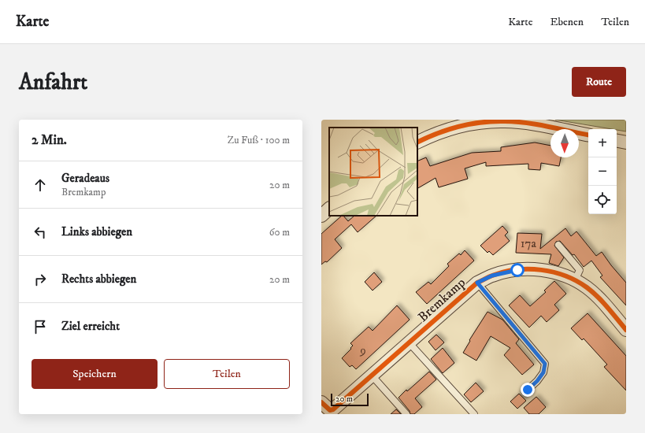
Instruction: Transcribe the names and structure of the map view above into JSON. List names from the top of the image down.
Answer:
{
  "streets": {
    "street": ["Bremkamp"]
  },
  "house_numbers": ["17a", "9"],
  "scale_bar": "20 m",
  "north": "bottom",
  "page": {
    "header": "Karte",
    "nav": ["Karte", "Ebenen", "Teilen"],
    "buttons": [
      "Route",
      ["Speichern", "Teilen"]
    ],
    "title": "Anfahrt",
    "heading": ["2 Min.", "Zu Fuß · 100 m"],
    "map_buttons": ["+", "−"],
    "list": [
      ["Geradeaus", "Bremkamp", "20 m"],
      ["Links abbiegen", "60 m"],
      ["Rechts abbiegen", "20 m"],
      "Ziel erreicht"
    ],
    "scale": "20 m"
  }
}
